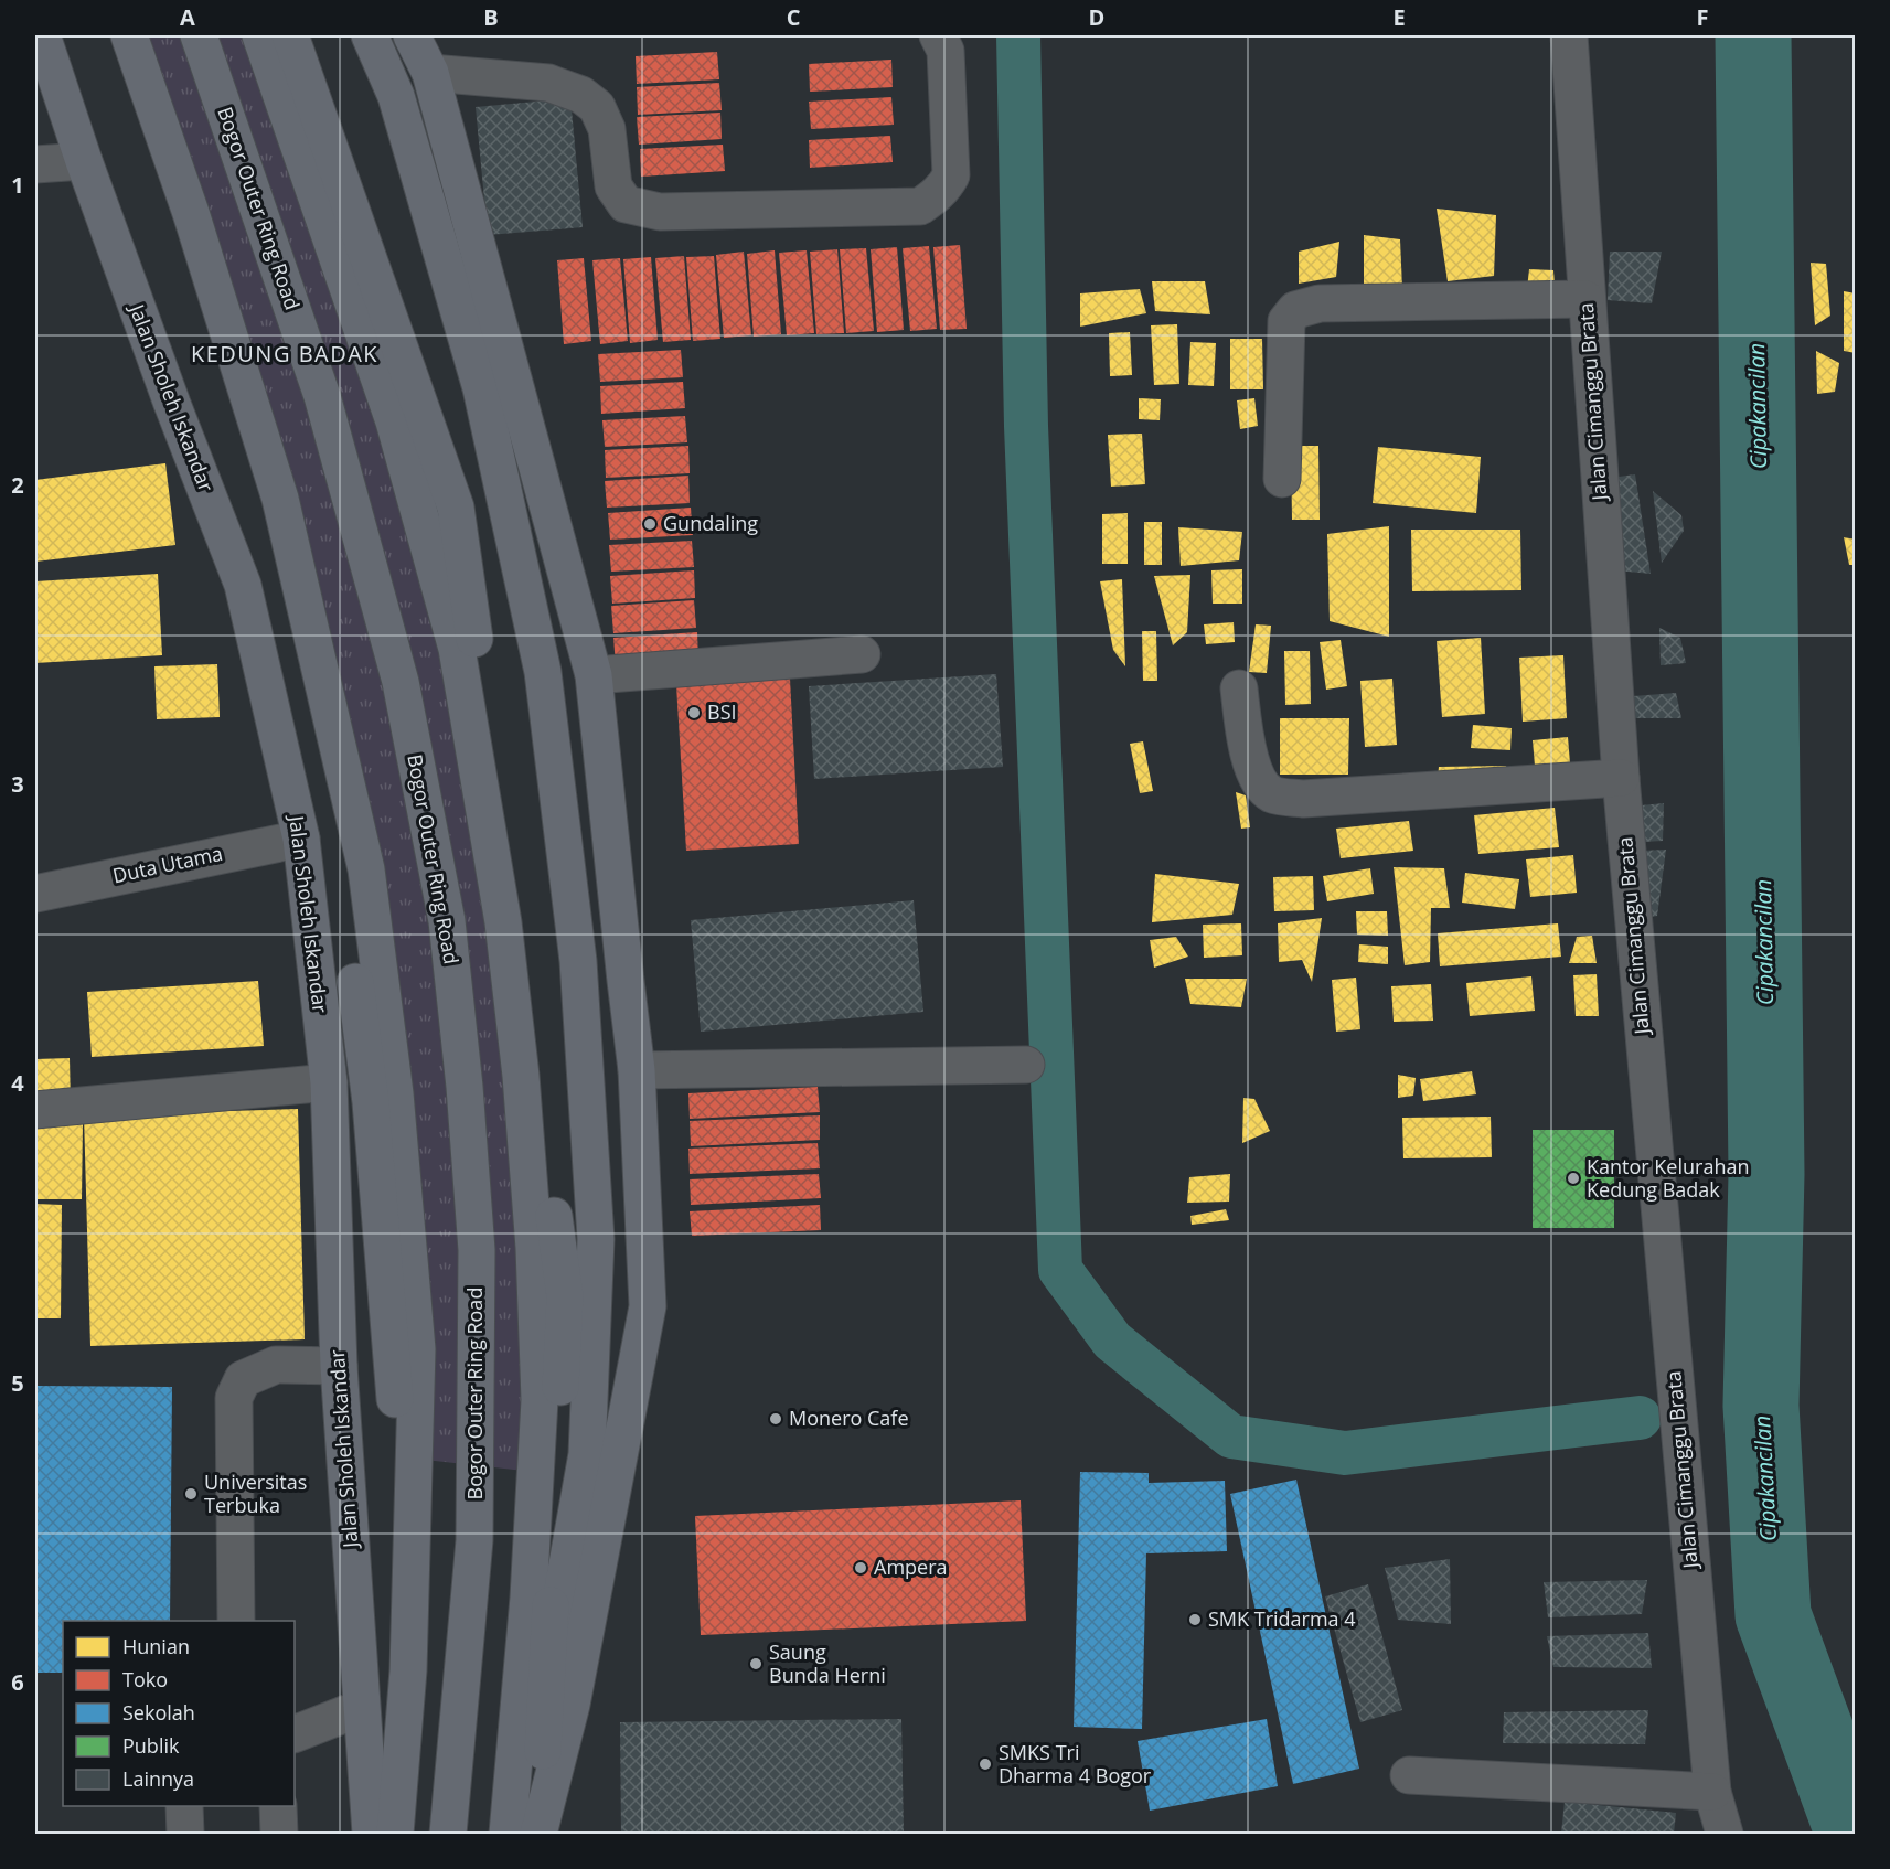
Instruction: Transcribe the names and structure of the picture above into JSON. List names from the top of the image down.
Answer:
{
  "streets": {
    "highway": ["Bogor Outer Ring Road", "Jalan Sholeh Iskandar"],
    "street": ["Jalan Cimanggu Brata", "Duta Utama"]
  },
  "crossings": [
    ["Jalan Sholeh Iskandar", "Duta Utama"]
  ],
  "districts": ["KEDUNG BADAK"],
  "water": ["Cipakancilan"],
  "places": [
    "Gundaling",
    "BSI",
    "Kantor Kelurahan Kedung Badak",
    "Monero Cafe",
    "Universitas Terbuka",
    "Ampera",
    "SMK Tridarma 4",
    "Saung Bunda Herni",
    "SMKS Tri Dharma 4 Bogor"
  ],
  "legend": [
    "Hunian",
    "Toko",
    "Sekolah",
    "Publik",
    "Lainnya"
  ],
  "grid": {
    "columns": [
      "A",
      "B",
      "C",
      "D",
      "E",
      "F"
    ],
    "rows": [
      "1",
      "2",
      "3",
      "4",
      "5",
      "6"
    ]
  }
}
